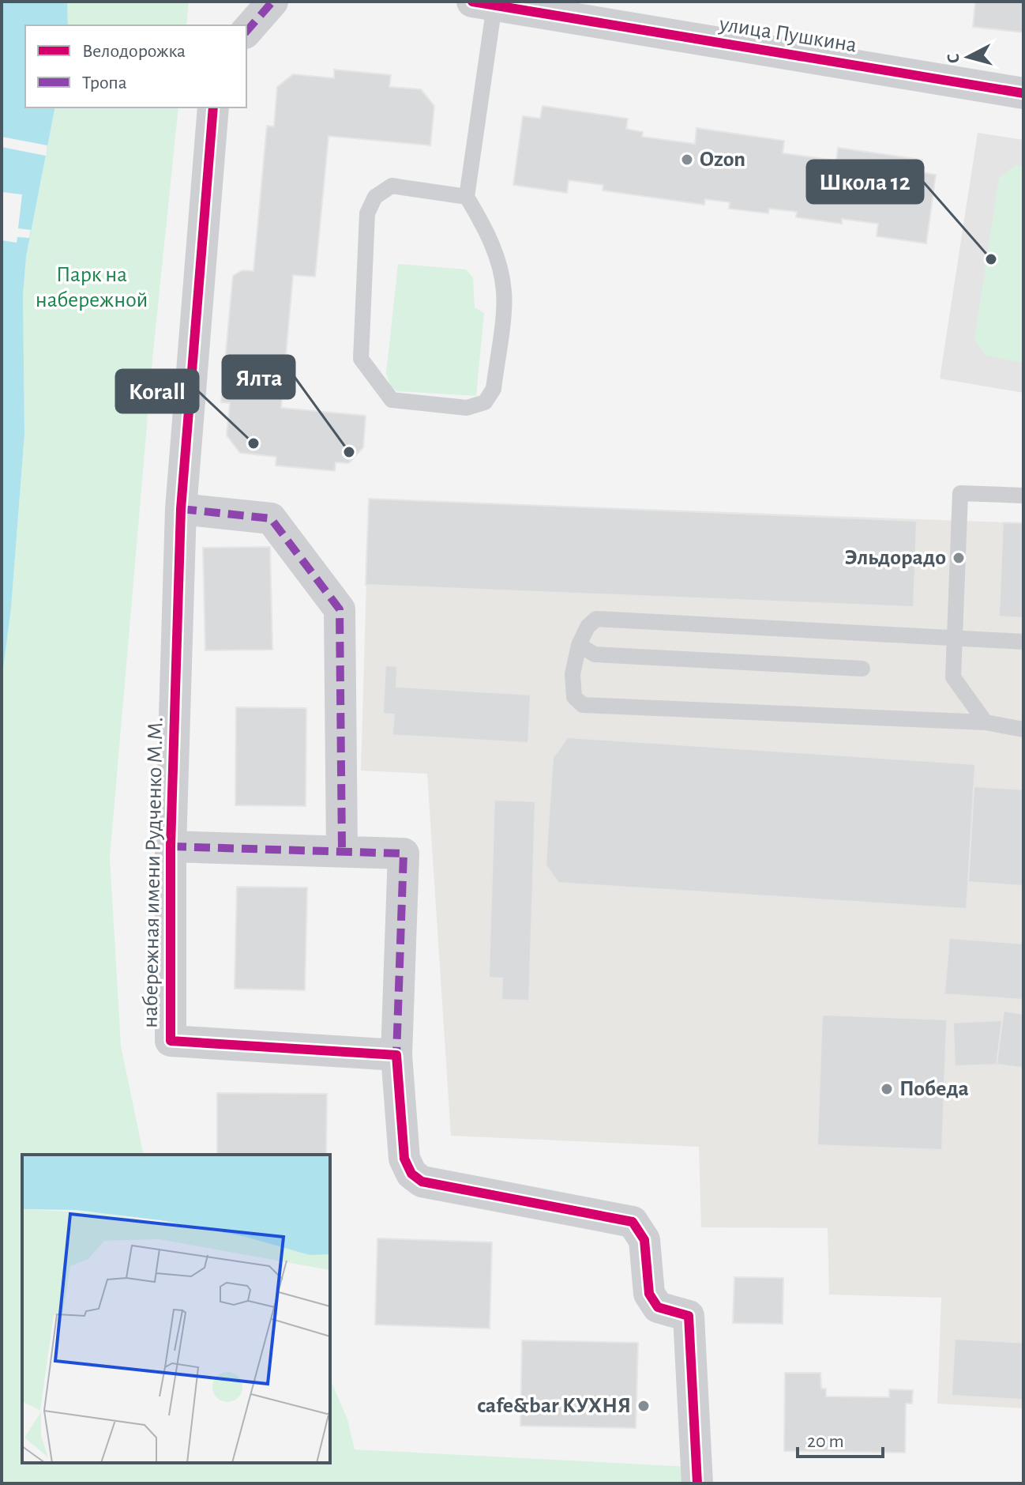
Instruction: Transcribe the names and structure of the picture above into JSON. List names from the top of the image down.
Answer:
{
  "streets": {
    "street": ["улица Пушкина", "набережная имени Рудченко М.М."]
  },
  "parks": ["Парк на набережной"],
  "places": [
    "Ozon",
    "Школа 12",
    "Korall",
    "Ялта",
    "Эльдорадо",
    "Победа",
    "cafe&bar КУХНЯ"
  ],
  "legend": ["Велодорожка", "Тропа"],
  "scale_bar": "20 m",
  "north": "left"
}
